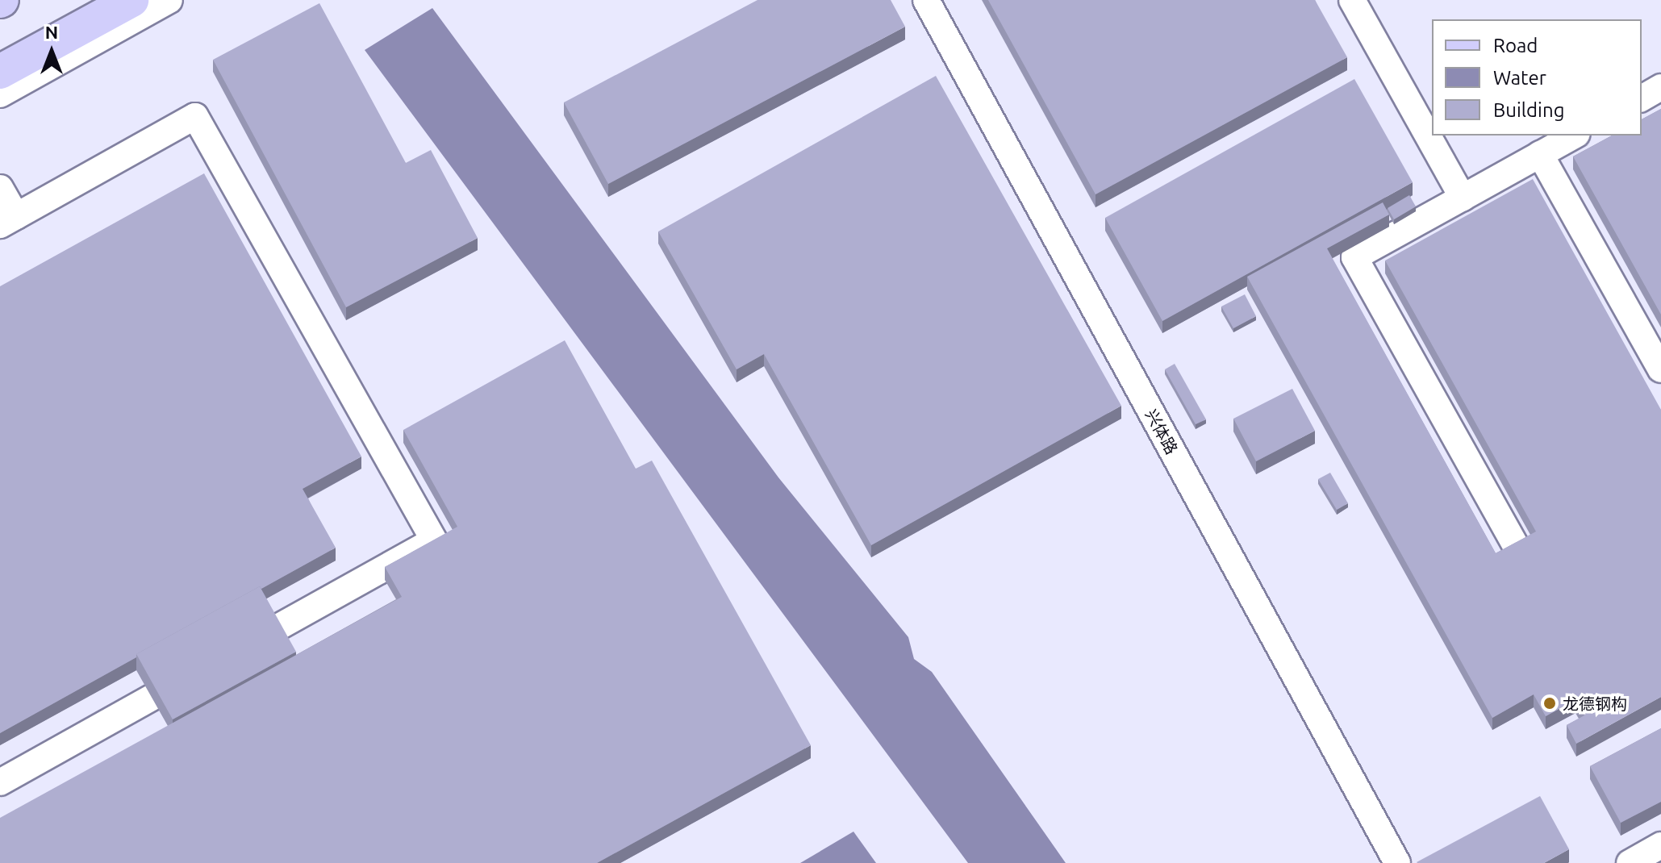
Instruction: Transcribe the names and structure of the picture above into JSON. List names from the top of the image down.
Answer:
{
  "streets": {
    "street": ["兴体路"]
  },
  "places": ["龙德钢构"],
  "legend": ["Road", "Water", "Building"],
  "north": "top"
}
